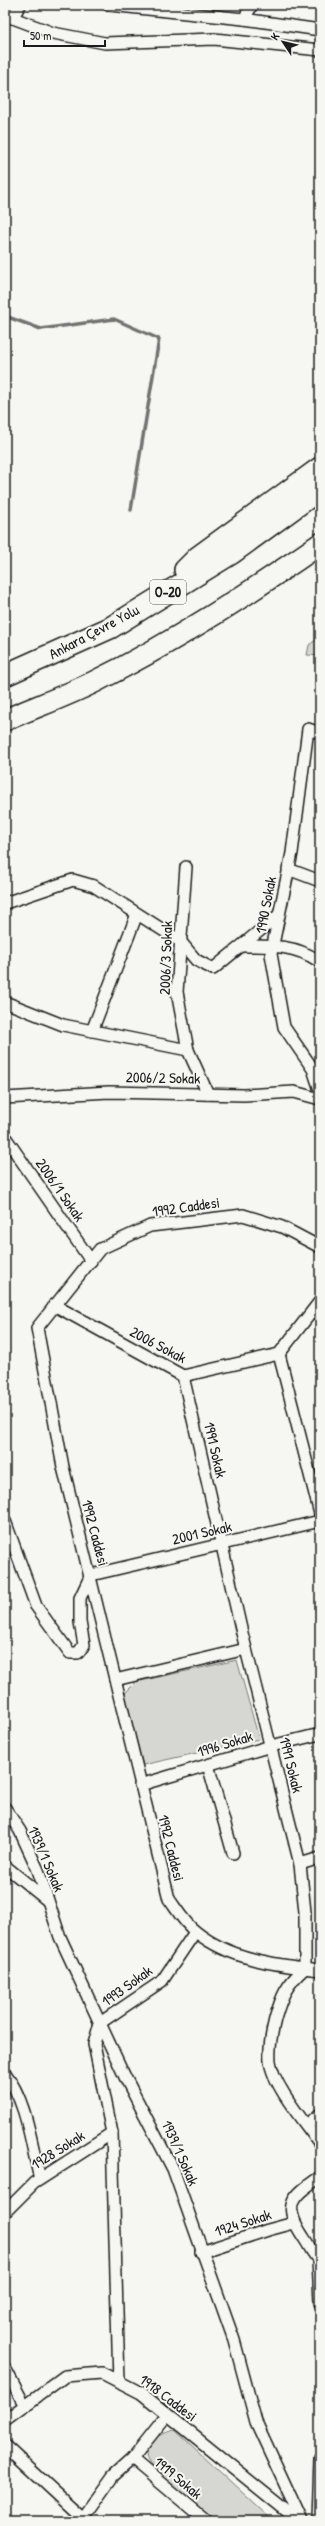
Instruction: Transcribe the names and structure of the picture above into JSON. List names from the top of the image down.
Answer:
{
  "streets": {
    "highway": ["O-20", "Ankara Çevre Yolu"],
    "street": [
      "1990 Sokak",
      "2006/3 Sokak",
      "2006/2 Sokak",
      "2006/1 Sokak",
      "1992 Caddesi",
      "2006 Sokak",
      "1991 Sokak",
      "2001 Sokak",
      "1996 Sokak",
      "1939/1 Sokak",
      "1993 Sokak",
      "1928 Sokak",
      "1924 Sokak",
      "1918 Caddesi",
      "1919 Sokak"
    ]
  },
  "crossings": [
    ["2006/3 Sokak", "2006/2 Sokak"],
    ["2006/1 Sokak", "1992 Caddesi"],
    ["1992 Caddesi", "2006 Sokak"],
    ["1992 Caddesi", "1991 Sokak"],
    ["1992 Caddesi", "2001 Sokak"],
    ["1992 Caddesi", "1996 Sokak"],
    ["1992 Caddesi", "1993 Sokak"],
    ["2006 Sokak", "1991 Sokak"],
    ["1991 Sokak", "2001 Sokak"],
    ["1991 Sokak", "1996 Sokak"],
    ["1939/1 Sokak", "1993 Sokak"],
    ["1939/1 Sokak", "1924 Sokak"]
  ],
  "scale_bar": "50 m",
  "north": "top left"
}
